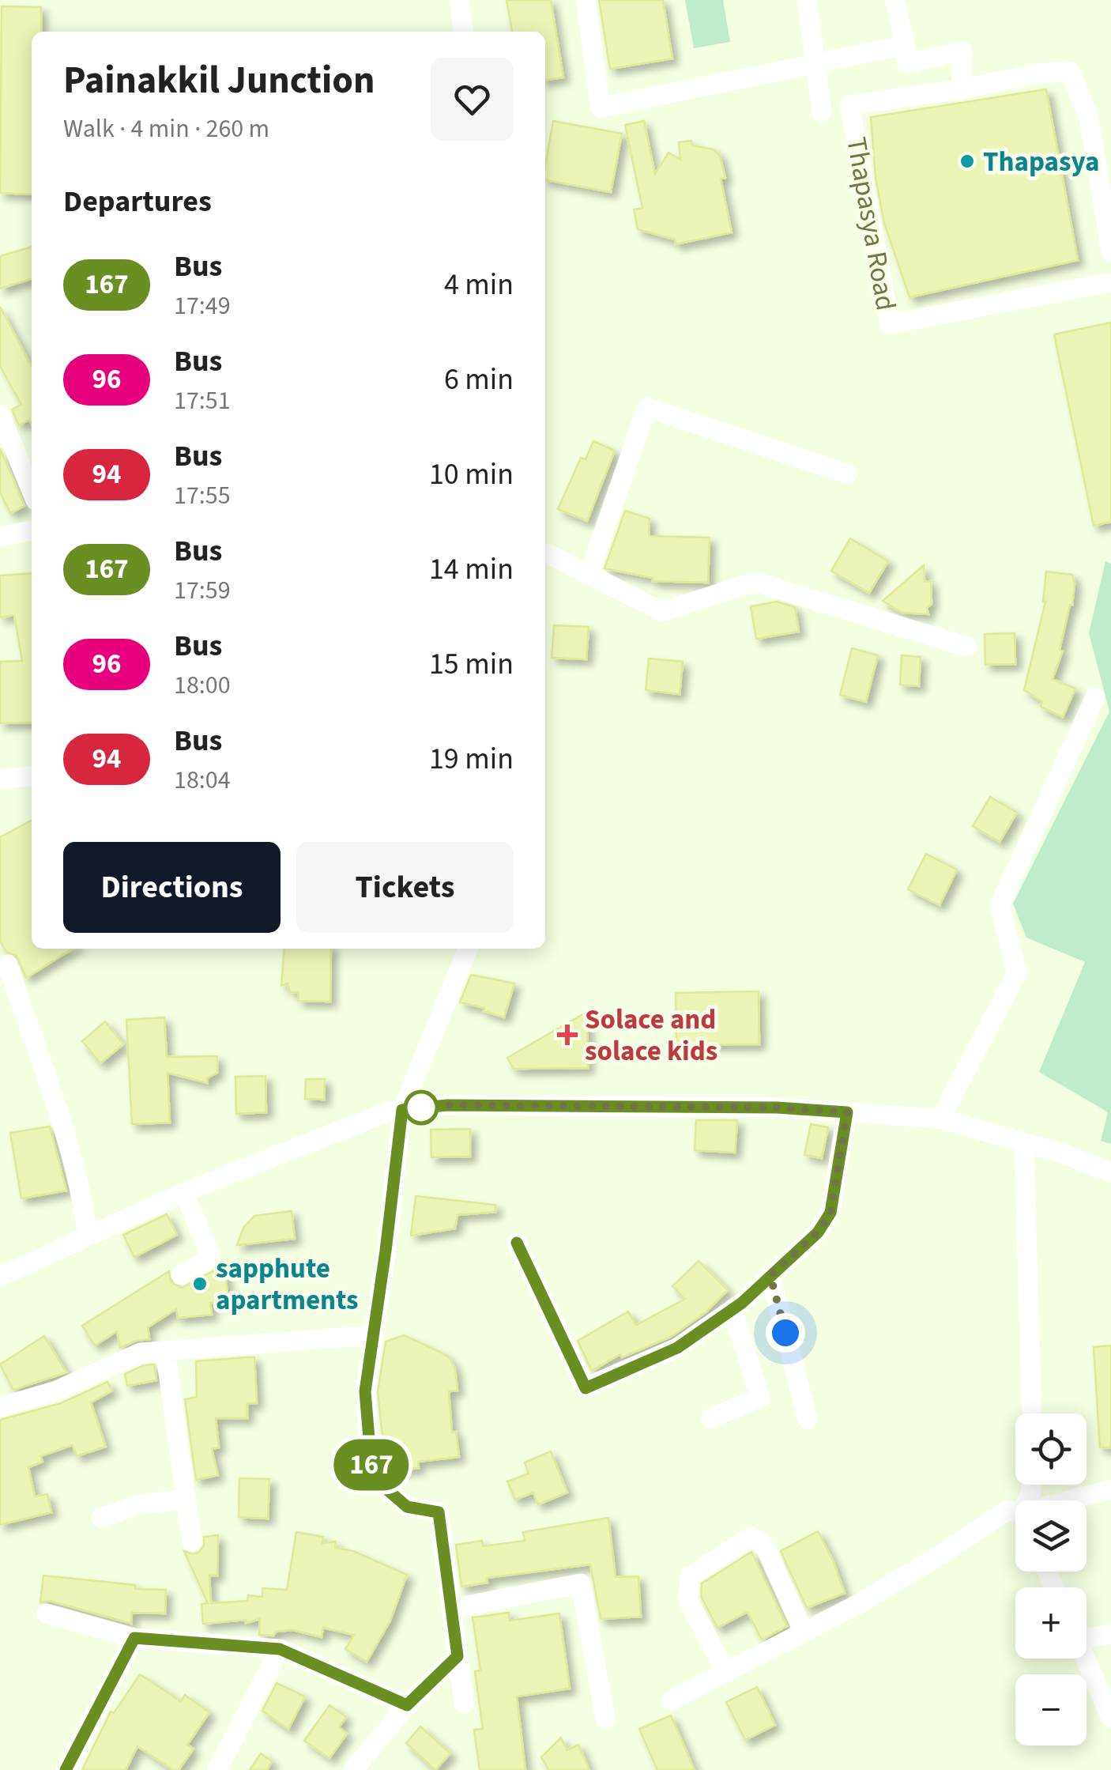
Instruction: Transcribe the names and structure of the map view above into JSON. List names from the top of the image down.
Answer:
{
  "streets": {
    "street": ["Thapasya Road"]
  },
  "places": {
    "other": ["Thapasya", "sapphute apartments"],
    "health": ["Solace and solace kids"]
  },
  "lines": ["bus line 167"],
  "page": {
    "on_map": "167",
    "heading": [
      ["Painakkil Junction", "Walk · 4 min · 260 m"],
      "Departures"
    ],
    "list": [
      {
        "mark": "167",
        "name": "Bus",
        "note": "17:49",
        "value": "4 min"
      },
      {
        "mark": "96",
        "name": "Bus",
        "note": "17:51",
        "value": "6 min"
      },
      {
        "mark": "94",
        "name": "Bus",
        "note": "17:55",
        "value": "10 min"
      },
      {
        "mark": "167",
        "name": "Bus",
        "note": "17:59",
        "value": "14 min"
      },
      {
        "mark": "96",
        "name": "Bus",
        "note": "18:00",
        "value": "15 min"
      },
      {
        "mark": "94",
        "name": "Bus",
        "note": "18:04",
        "value": "19 min"
      }
    ],
    "buttons": ["Directions", "Tickets"],
    "map_buttons": ["+", "−"]
  }
}
